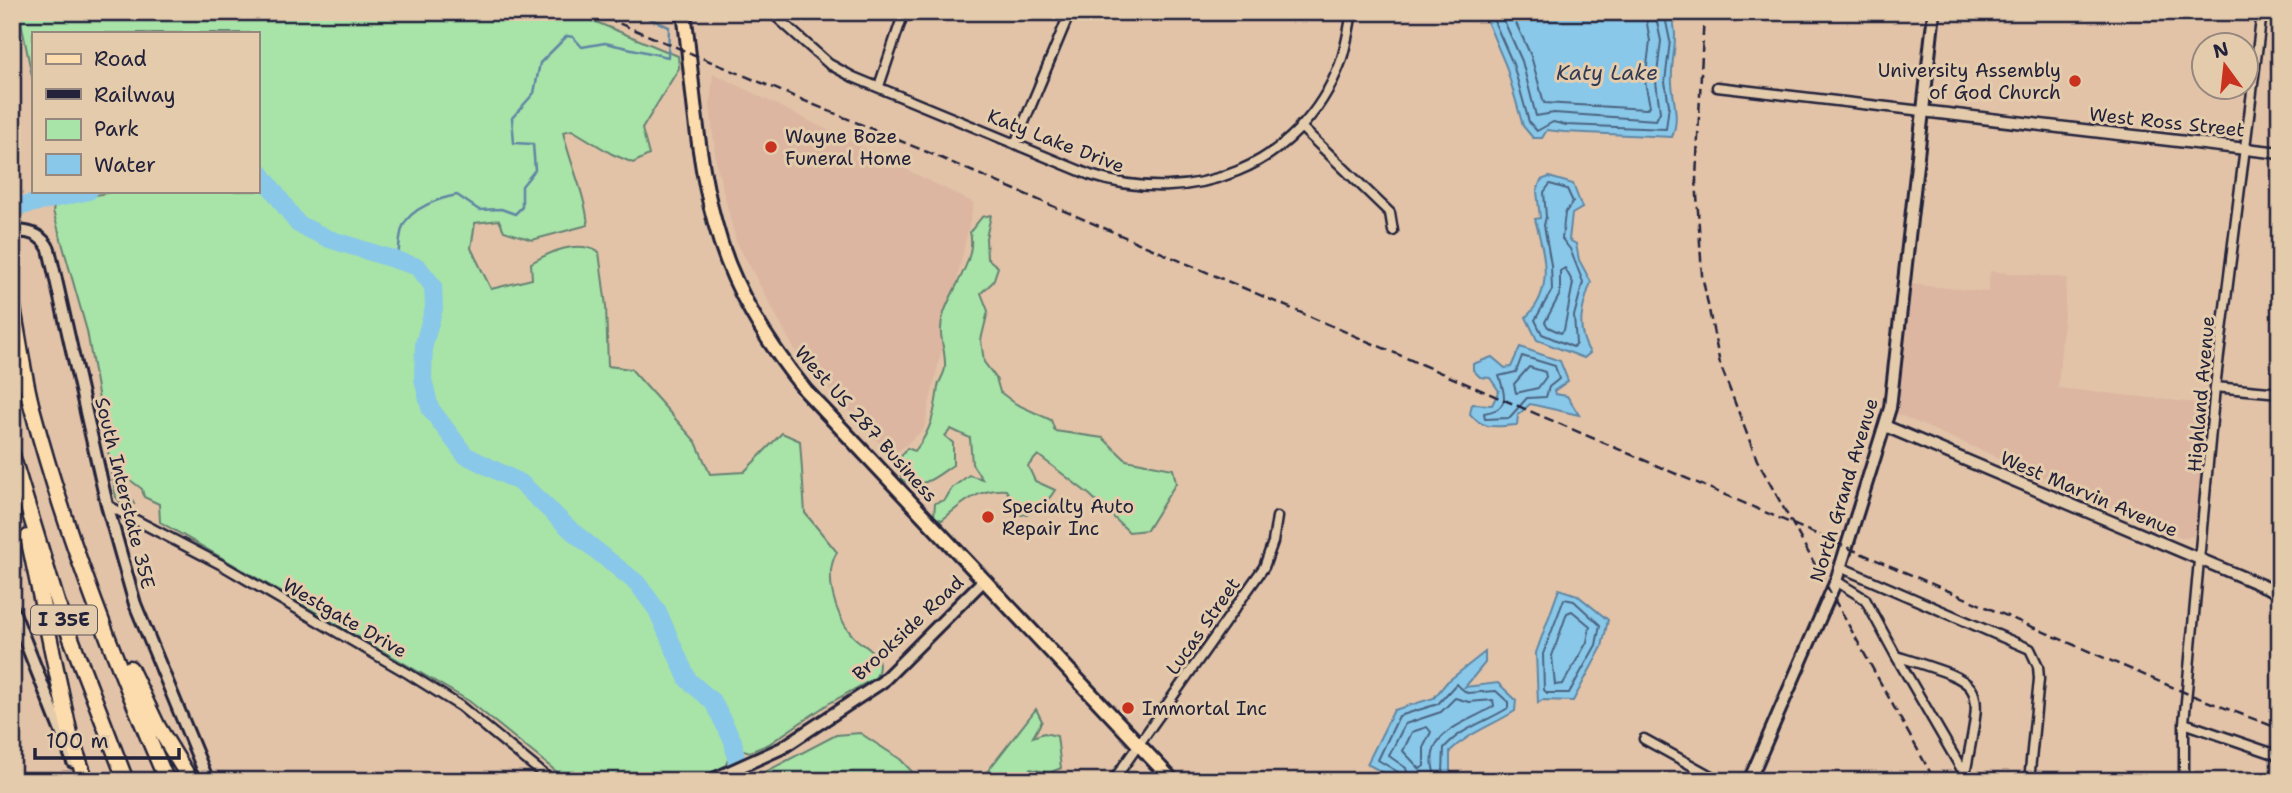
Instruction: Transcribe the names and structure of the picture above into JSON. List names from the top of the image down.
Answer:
{
  "streets": {
    "highway": ["I 35E"],
    "main road": [
      "West US 287 Business",
      "North Grand Avenue",
      "South Interstate 35E",
      "Brookside Road"
    ],
    "street": [
      "West Ross Street",
      "Katy Lake Drive",
      "Highland Avenue",
      "West Marvin Avenue",
      "Westgate Drive",
      "Lucas Street"
    ]
  },
  "crossings": [
    ["West Ross Street", "Highland Avenue"],
    ["West Ross Street", "North Grand Avenue"],
    ["Highland Avenue", "West Marvin Avenue"],
    ["West US 287 Business", "Lucas Street"],
    ["West US 287 Business", "Brookside Road"],
    ["North Grand Avenue", "West Marvin Avenue"],
    ["South Interstate 35E", "Westgate Drive"]
  ],
  "water": ["Katy Lake"],
  "places": [
    "University Assembly of God Church",
    "Wayne Boze Funeral Home",
    "Specialty Auto Repair Inc",
    "Immortal Inc"
  ],
  "legend": [
    "Road",
    "Railway",
    "Park",
    "Water"
  ],
  "scale_bar": "100 m",
  "north": "top"
}
